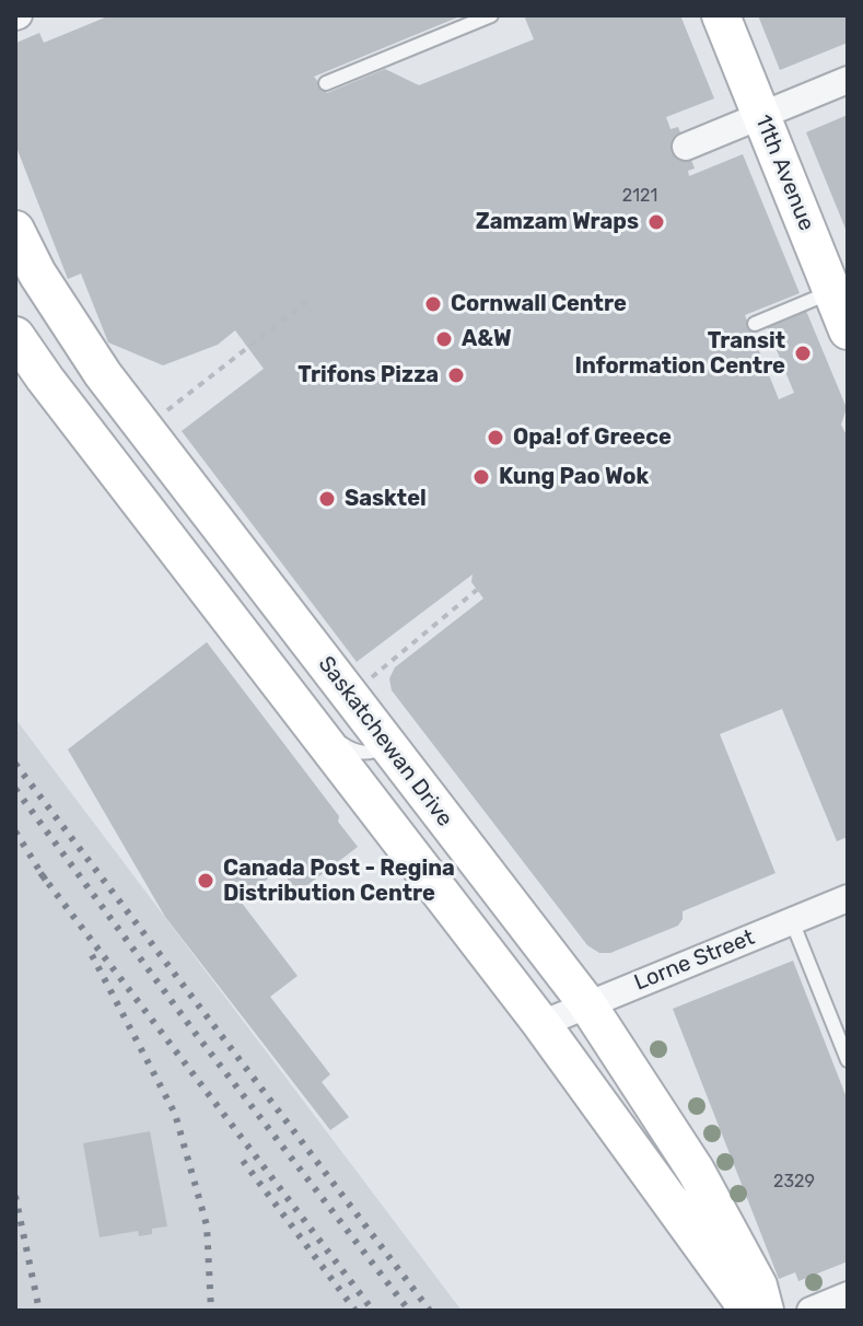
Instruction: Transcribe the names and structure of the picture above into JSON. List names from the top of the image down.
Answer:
{
  "streets": {
    "main road": ["11th Avenue", "Saskatchewan Drive"],
    "street": ["Lorne Street"]
  },
  "crossings": [
    ["Saskatchewan Drive", "Lorne Street"]
  ],
  "places": [
    "Zamzam Wraps",
    "Cornwall Centre",
    "A&W",
    "Transit Information Centre",
    "Trifons Pizza",
    "Opa! of Greece",
    "Kung Pao Wok",
    "Sasktel",
    "Canada Post - Regina Distribution Centre"
  ],
  "house_numbers": ["2121", "2329"]
}
